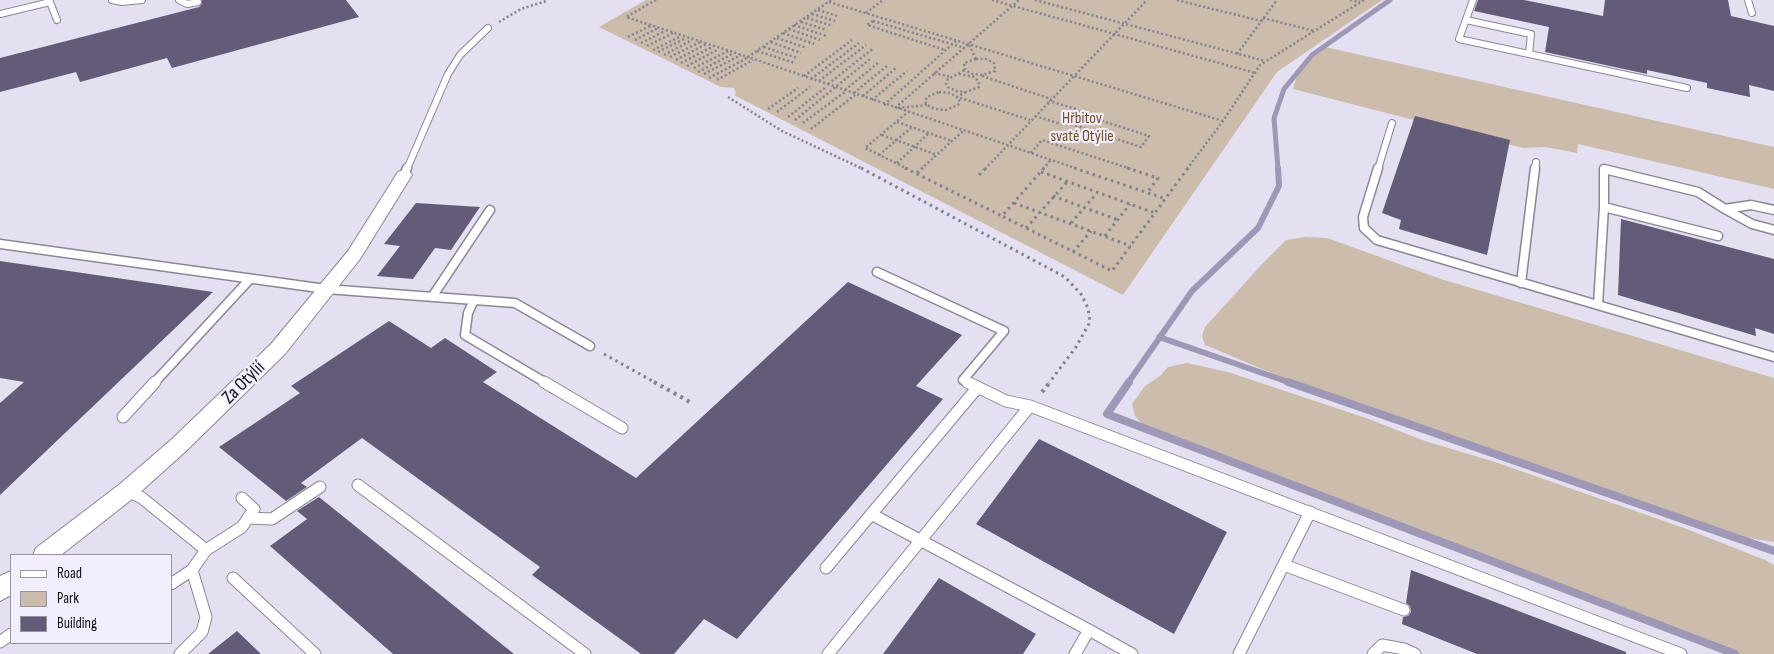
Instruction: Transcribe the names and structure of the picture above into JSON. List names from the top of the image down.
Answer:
{
  "streets": {
    "street": ["Za Otýlií"]
  },
  "parks": ["Hřbitov svaté Otýlie"],
  "legend": ["Road", "Park", "Building"]
}
